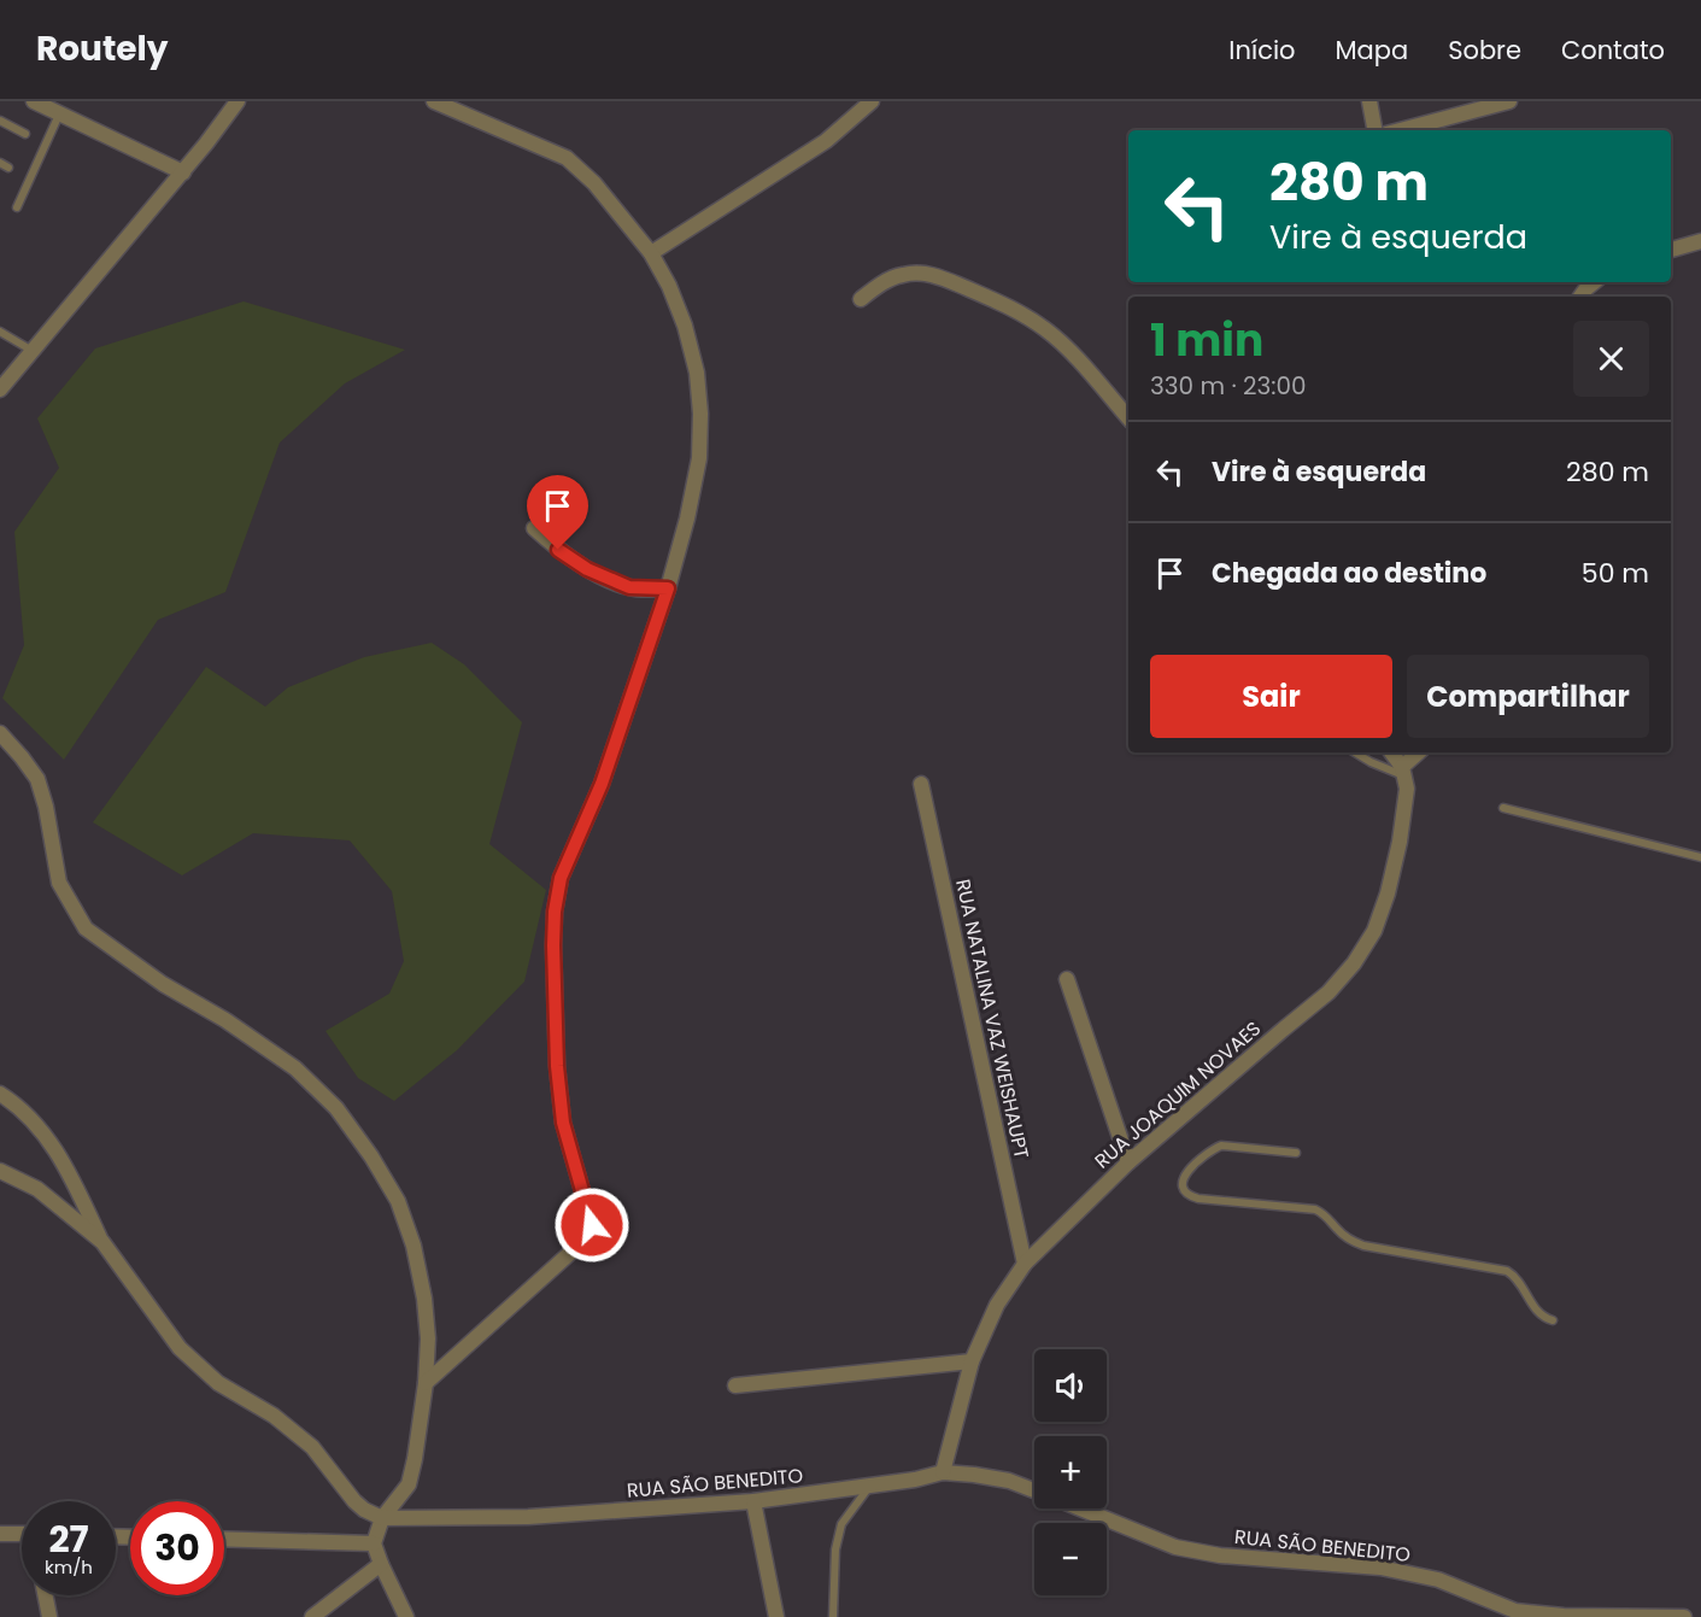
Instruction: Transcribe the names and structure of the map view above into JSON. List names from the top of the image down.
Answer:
{
  "streets": {
    "street": ["RUA NATALINA VAZ WEISHAUPT", "RUA JOAQUIM NOVAES", "RUA SÃO BENEDITO"]
  },
  "crossings": [
    ["RUA NATALINA VAZ WEISHAUPT", "RUA JOAQUIM NOVAES"],
    ["RUA JOAQUIM NOVAES", "RUA SÃO BENEDITO"]
  ],
  "page": {
    "header": "Routely",
    "nav": [
      "Início",
      "Mapa",
      "Sobre",
      "Contato"
    ],
    "turn": ["280 m", "Vire à esquerda"],
    "heading": ["1 min", "330 m · 23:00"],
    "list": [
      {
        "name": "Vire à esquerda",
        "value": "280 m"
      },
      {
        "name": "Chegada ao destino",
        "value": "50 m"
      }
    ],
    "buttons": ["Sair", "Compartilhar"],
    "map_buttons": ["+", "−"],
    "speed": "27 km/h",
    "limit": "30"
  }
}
